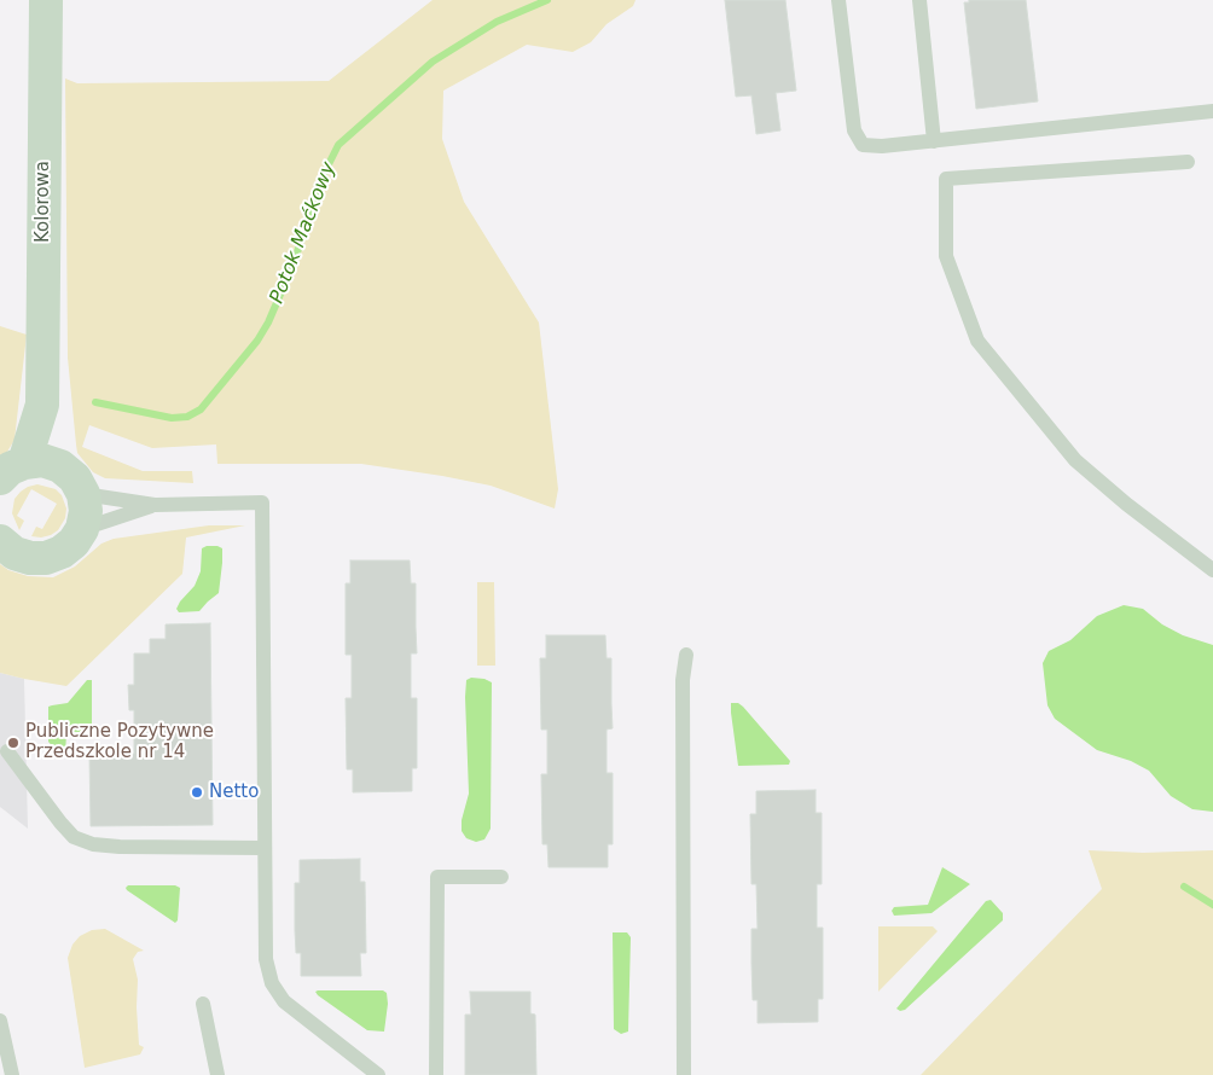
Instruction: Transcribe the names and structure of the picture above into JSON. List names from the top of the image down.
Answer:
{
  "streets": {
    "street": ["Kolorowa"]
  },
  "water": ["Potok Maćkowy"],
  "places": ["Publiczne Pozytywne Przedszkole nr 14", "Netto"]
}
